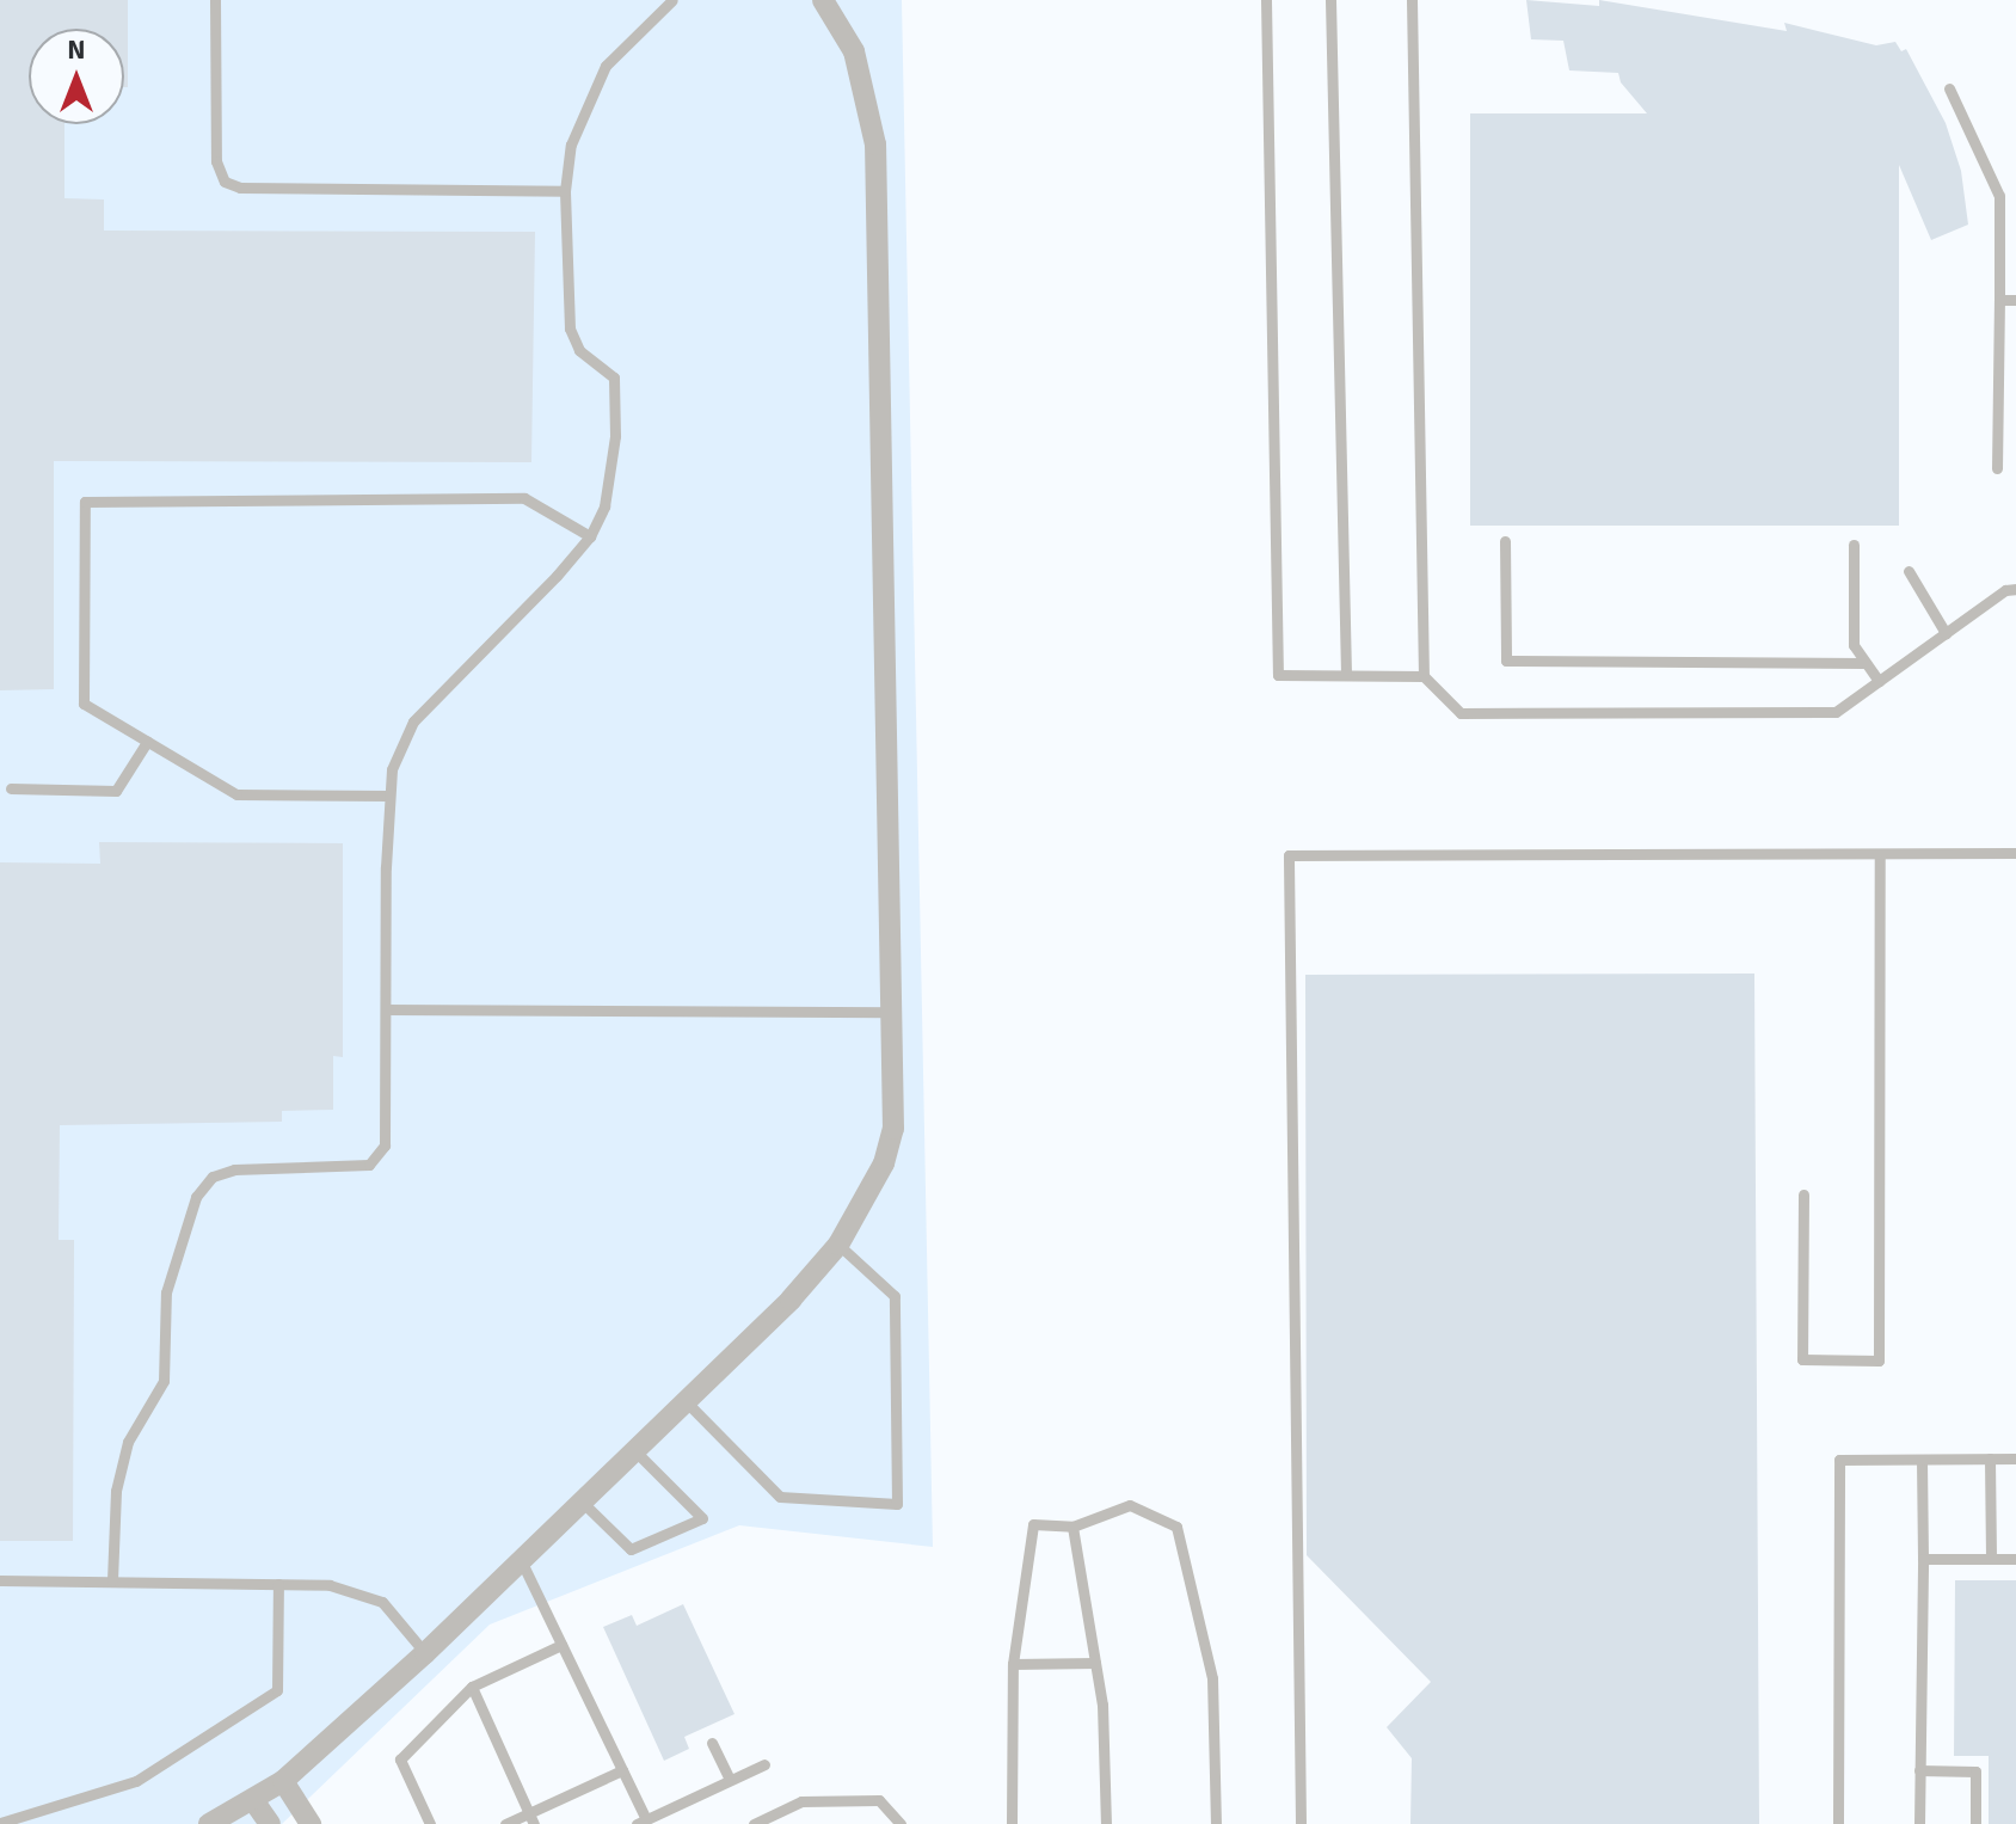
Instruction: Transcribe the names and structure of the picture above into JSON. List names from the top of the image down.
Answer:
{
  "north": "top"
}
